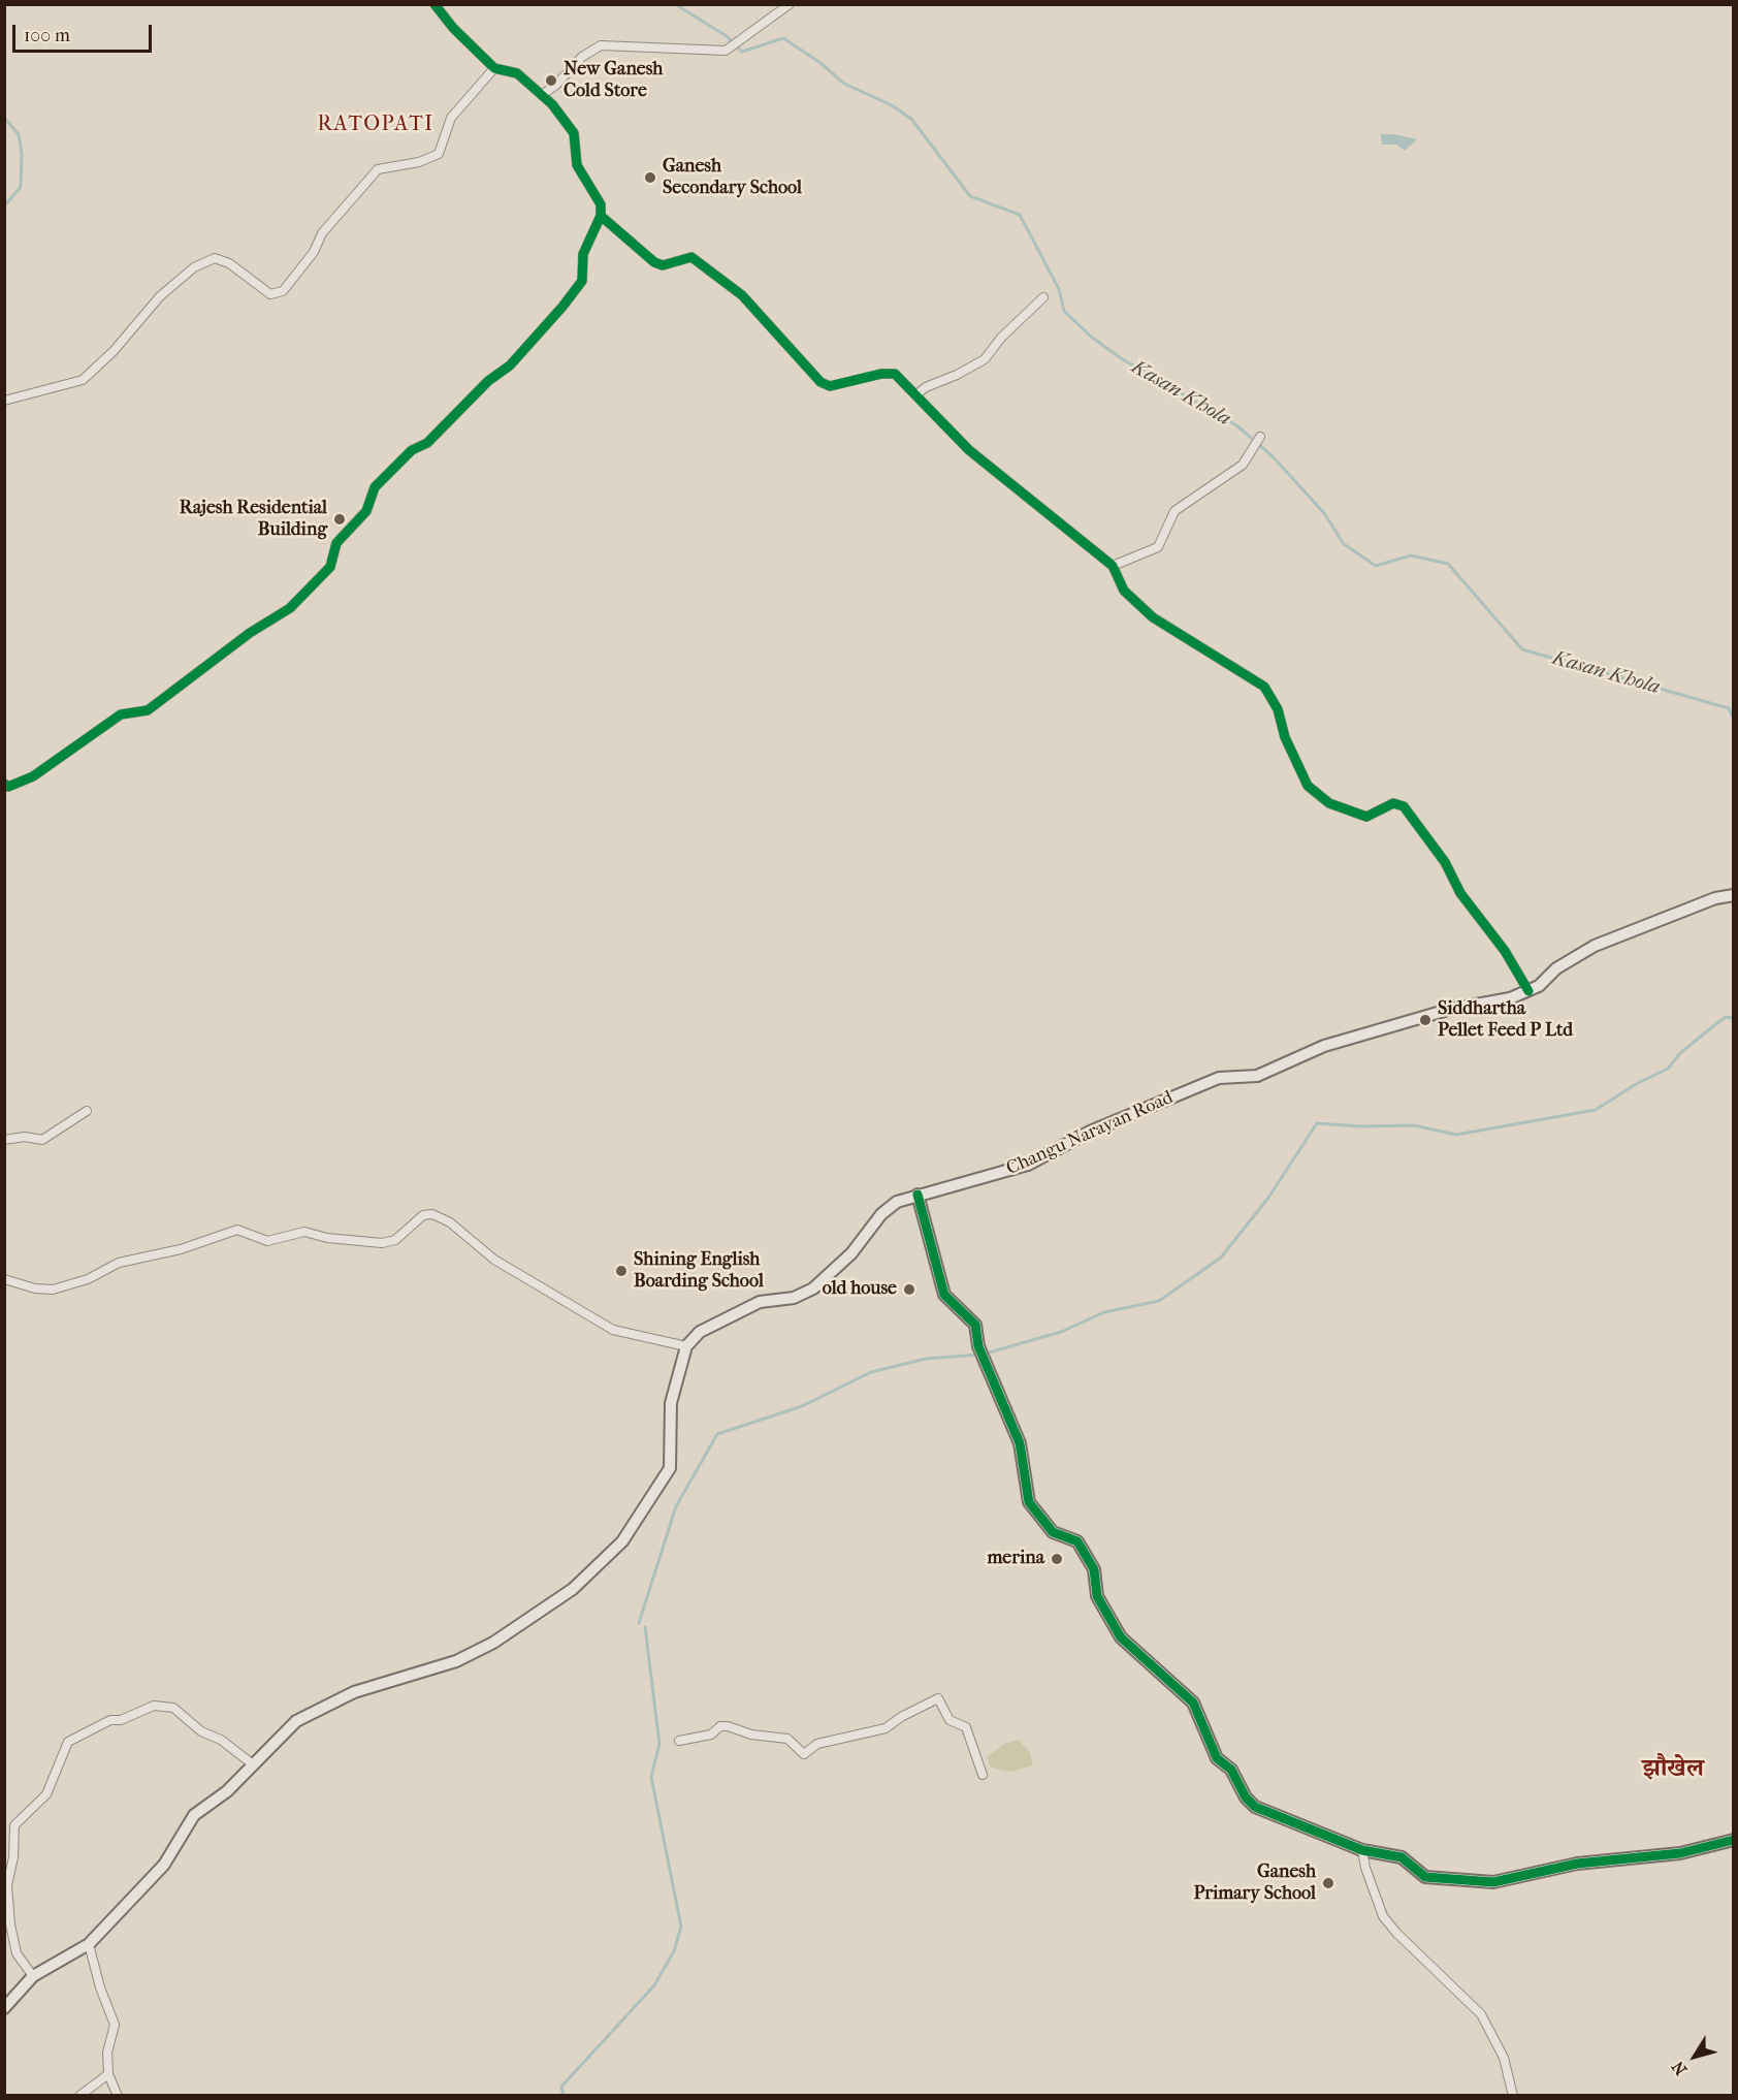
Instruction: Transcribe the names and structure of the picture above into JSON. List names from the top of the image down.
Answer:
{
  "streets": {
    "main road": ["Changu Narayan Road"]
  },
  "districts": ["RATOPATI", "झौखेल"],
  "water": ["Kasan Khola"],
  "places": [
    "New Ganesh Cold Store",
    "Ganesh Secondary School",
    "Rajesh Residential Building",
    "Siddhartha Pellet Feed P Ltd",
    "Shining English Boarding School",
    "old house",
    "merina",
    "Ganesh Primary School"
  ],
  "scale_bar": "100 m",
  "north": "bottom left"
}
